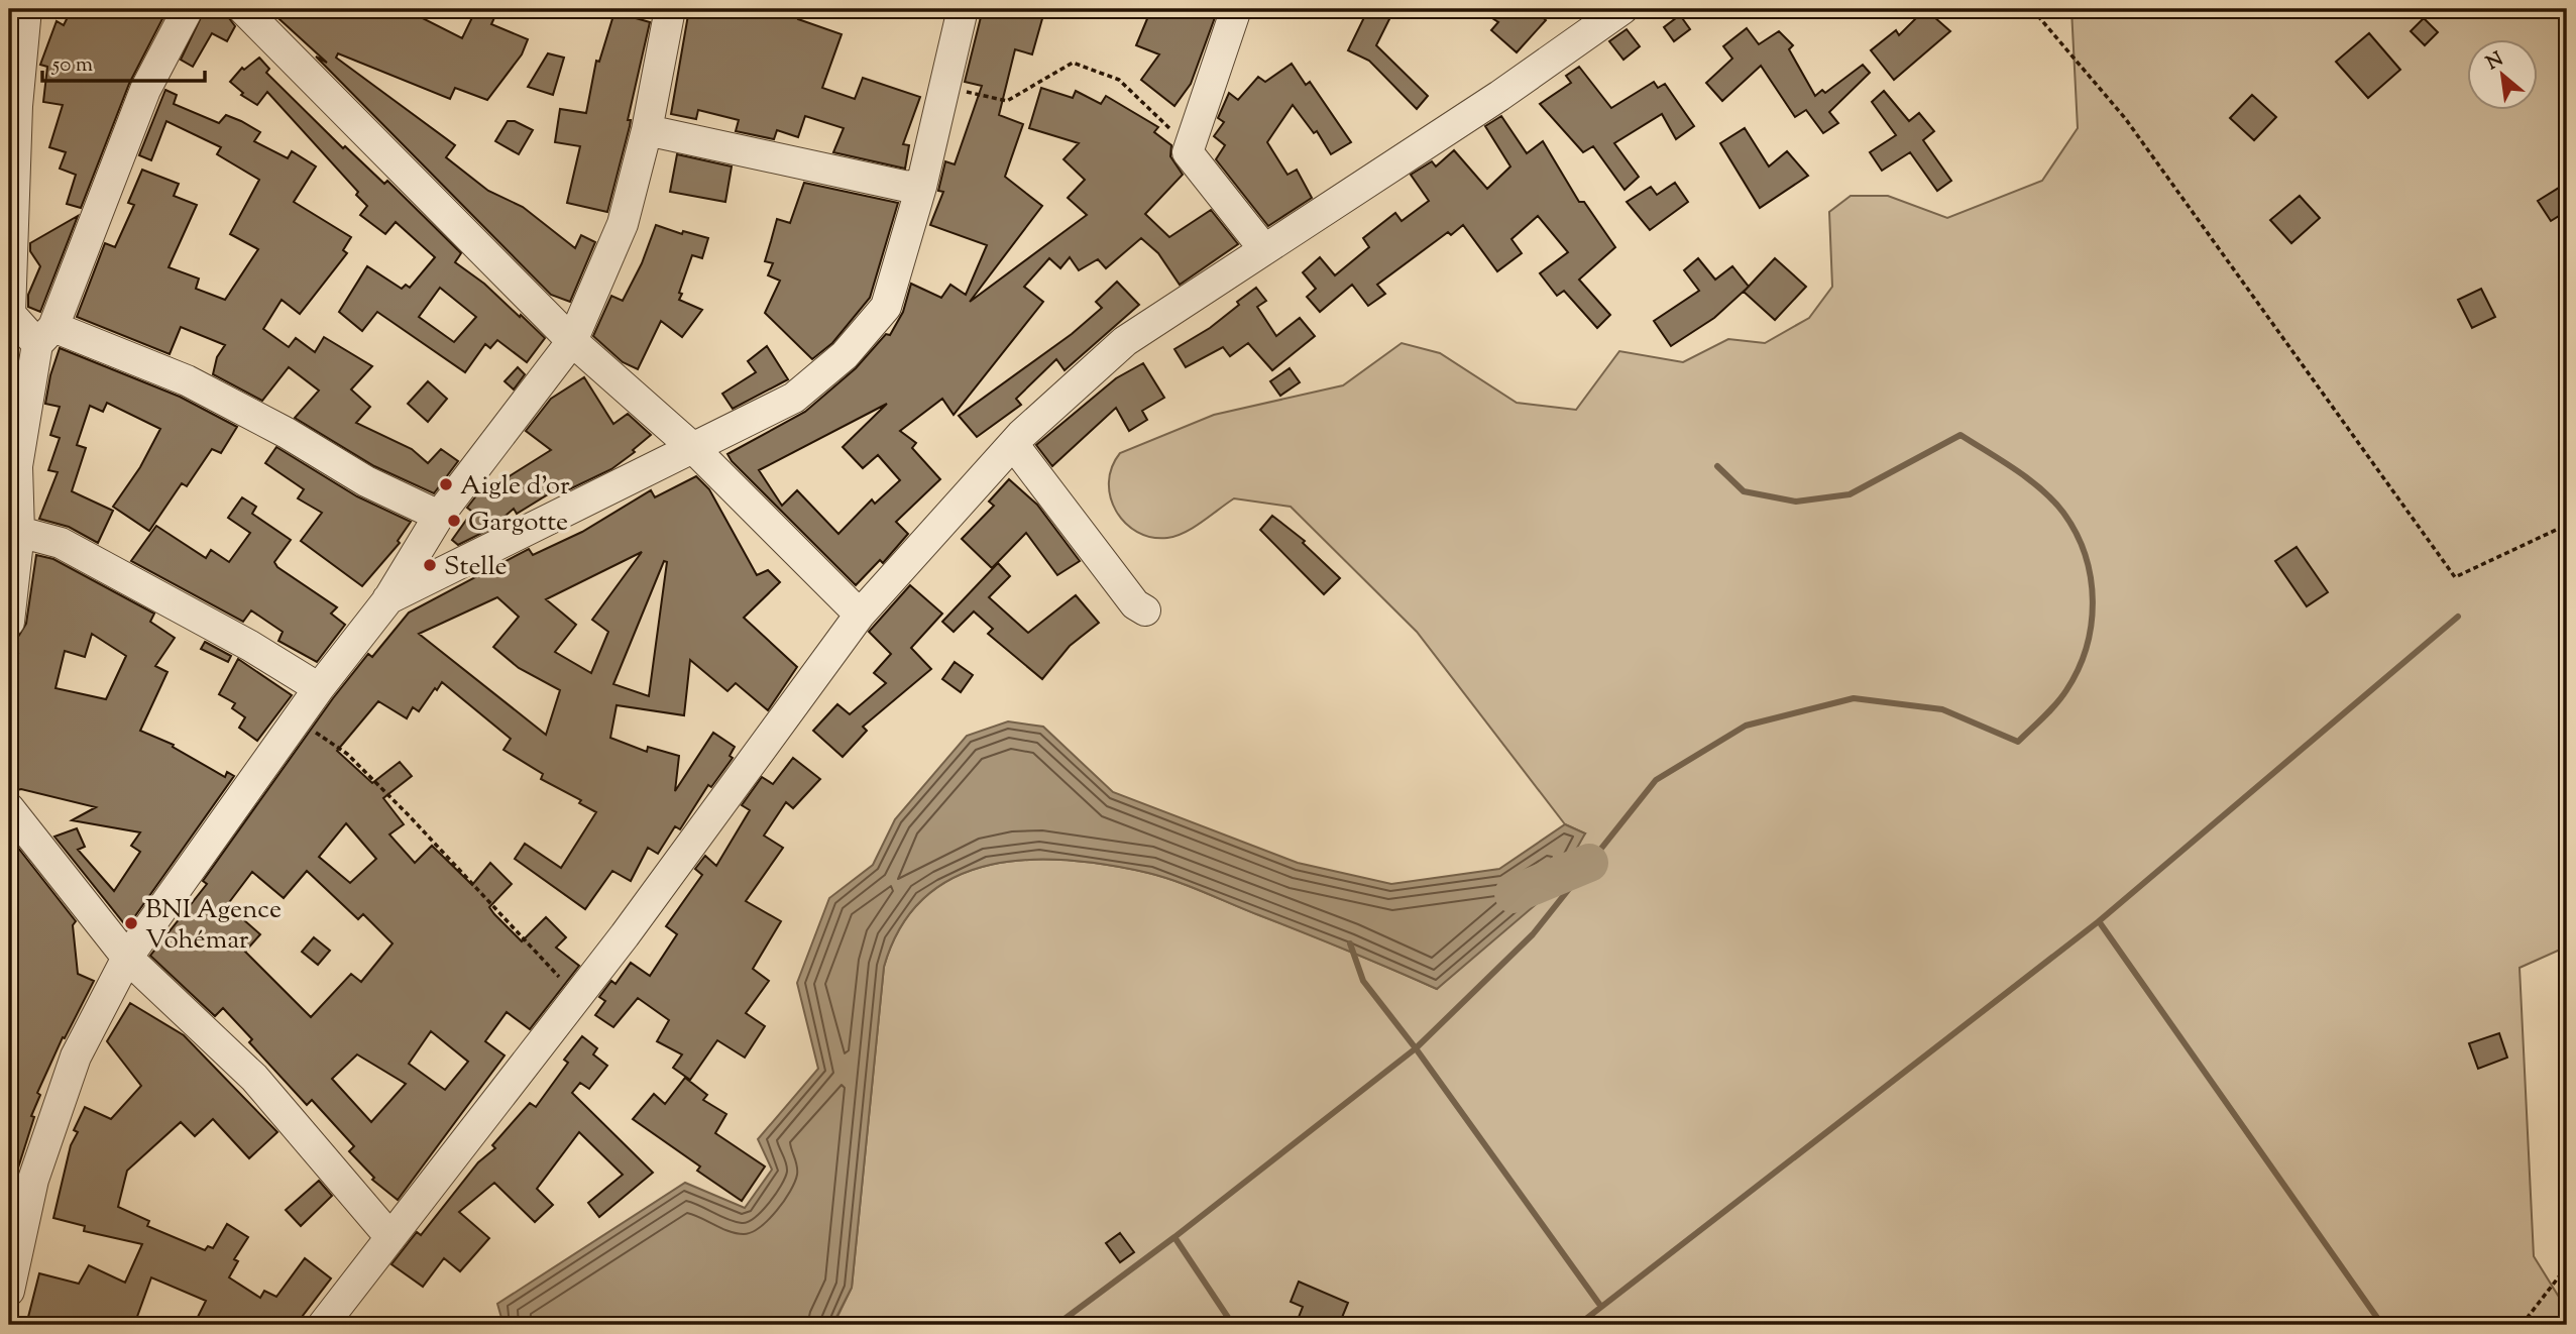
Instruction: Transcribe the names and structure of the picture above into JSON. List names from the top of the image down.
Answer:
{
  "places": [
    "Aigle d'or",
    "Gargotte",
    "Stelle",
    "BNI Agence Vohémar"
  ],
  "scale_bar": "50 m",
  "north": "top left"
}
